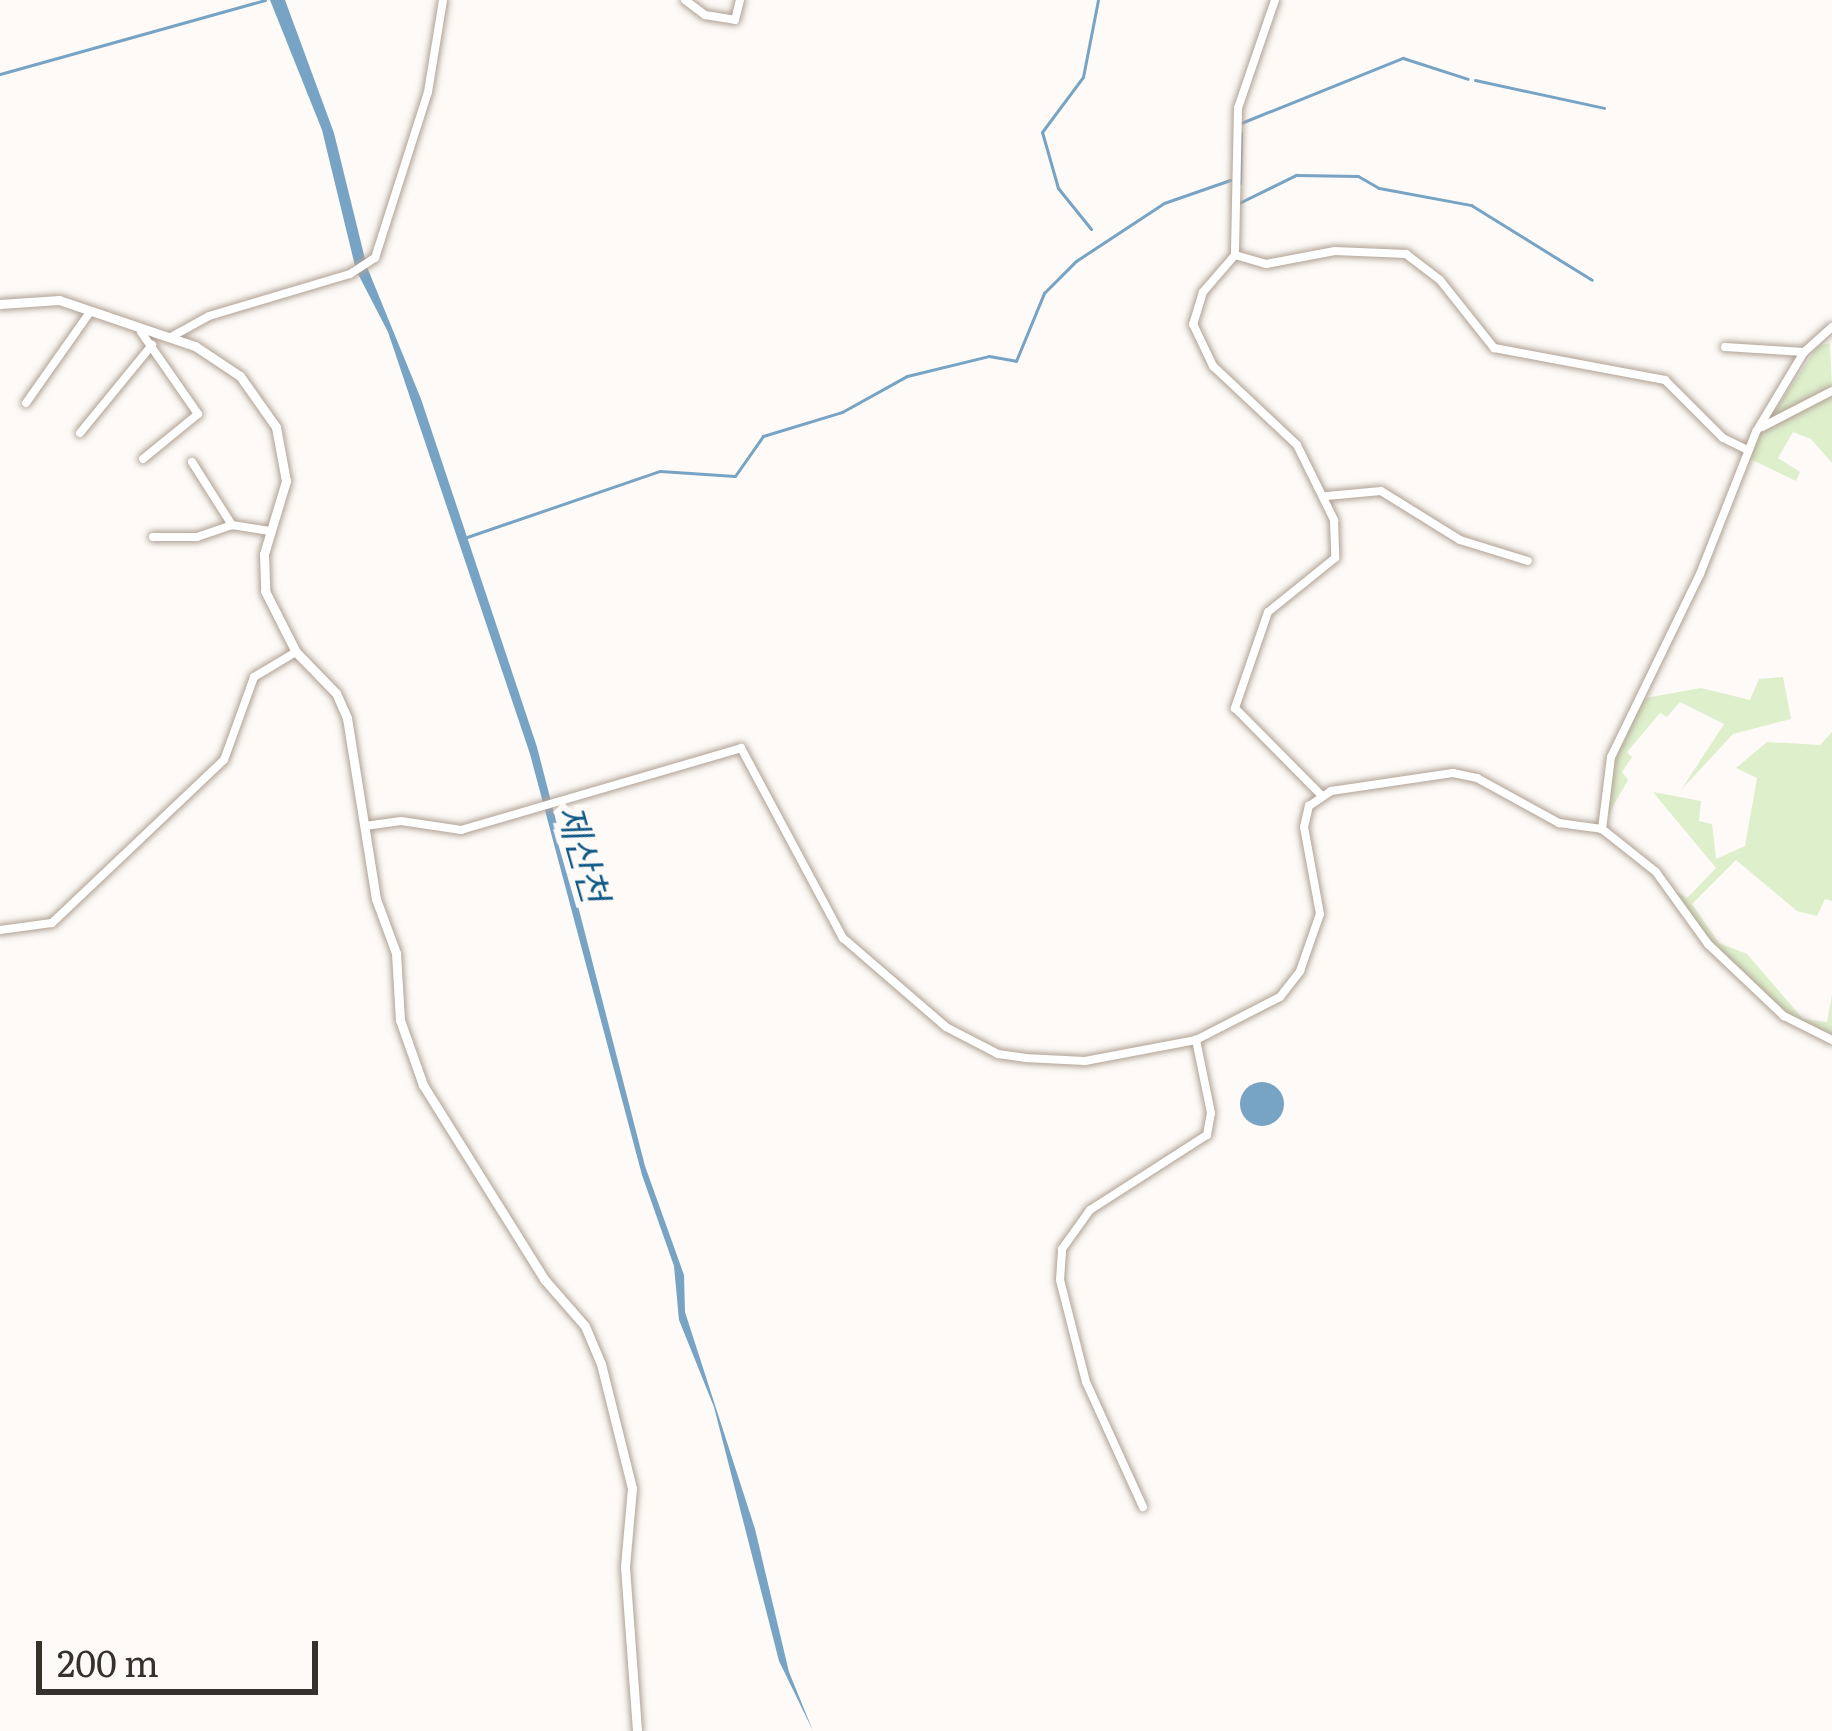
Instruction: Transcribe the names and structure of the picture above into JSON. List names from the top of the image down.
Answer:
{
  "water": ["제산천"],
  "scale_bar": "200 m"
}
